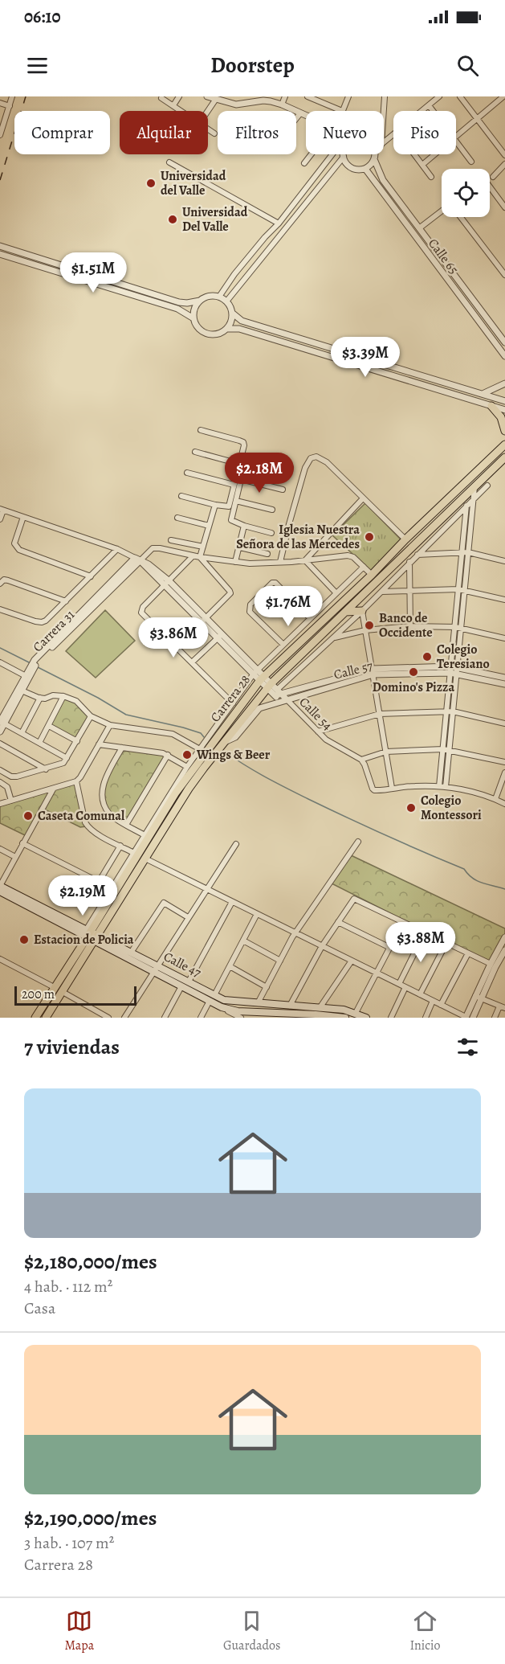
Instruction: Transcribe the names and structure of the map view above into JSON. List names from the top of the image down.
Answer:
{
  "streets": {
    "main road": ["Carrera 28", "Calle 47"],
    "street": [
      "Calle 65",
      "Carrera 31",
      "Calle 57",
      "Calle 54"
    ]
  },
  "crossings": [
    ["Carrera 31", "Calle 54"],
    ["Calle 57", "Carrera 28"],
    ["Calle 57", "Calle 54"],
    ["Carrera 28", "Calle 54"],
    ["Carrera 28", "Calle 47"]
  ],
  "places": [
    "Universidad del Valle",
    "Universidad Del Valle",
    "Iglesia Nuestra Señora de las Mercedes",
    "Banco de Occidente",
    "Colegio Teresiano",
    "Domino's Pizza",
    "Wings & Beer",
    "Colegio Montessori",
    "Caseta Comunal",
    "Estacion de Policia"
  ],
  "scale_bar": "200 m",
  "page": {
    "status": "06:10",
    "header": "Doorstep",
    "chip": [
      "Comprar",
      "Alquilar",
      "Filtros",
      "Nuevo",
      "Piso"
    ],
    "price": [
      "$1.51M",
      "$3.39M",
      "$2.18M",
      "$1.76M",
      "$3.86M",
      "$2.19M",
      "$3.88M"
    ],
    "scale": "200 m",
    "heading": "7 viviendas",
    "list": [
      {
        "name": "$2,180,000/mes",
        "note": "4 hab. · 112 m² · Casa"
      },
      {
        "name": "$2,190,000/mes",
        "note": "3 hab. · 107 m² · Carrera 28"
      }
    ],
    "tabs": ["Mapa", "Guardados", "Inicio"]
  }
}
